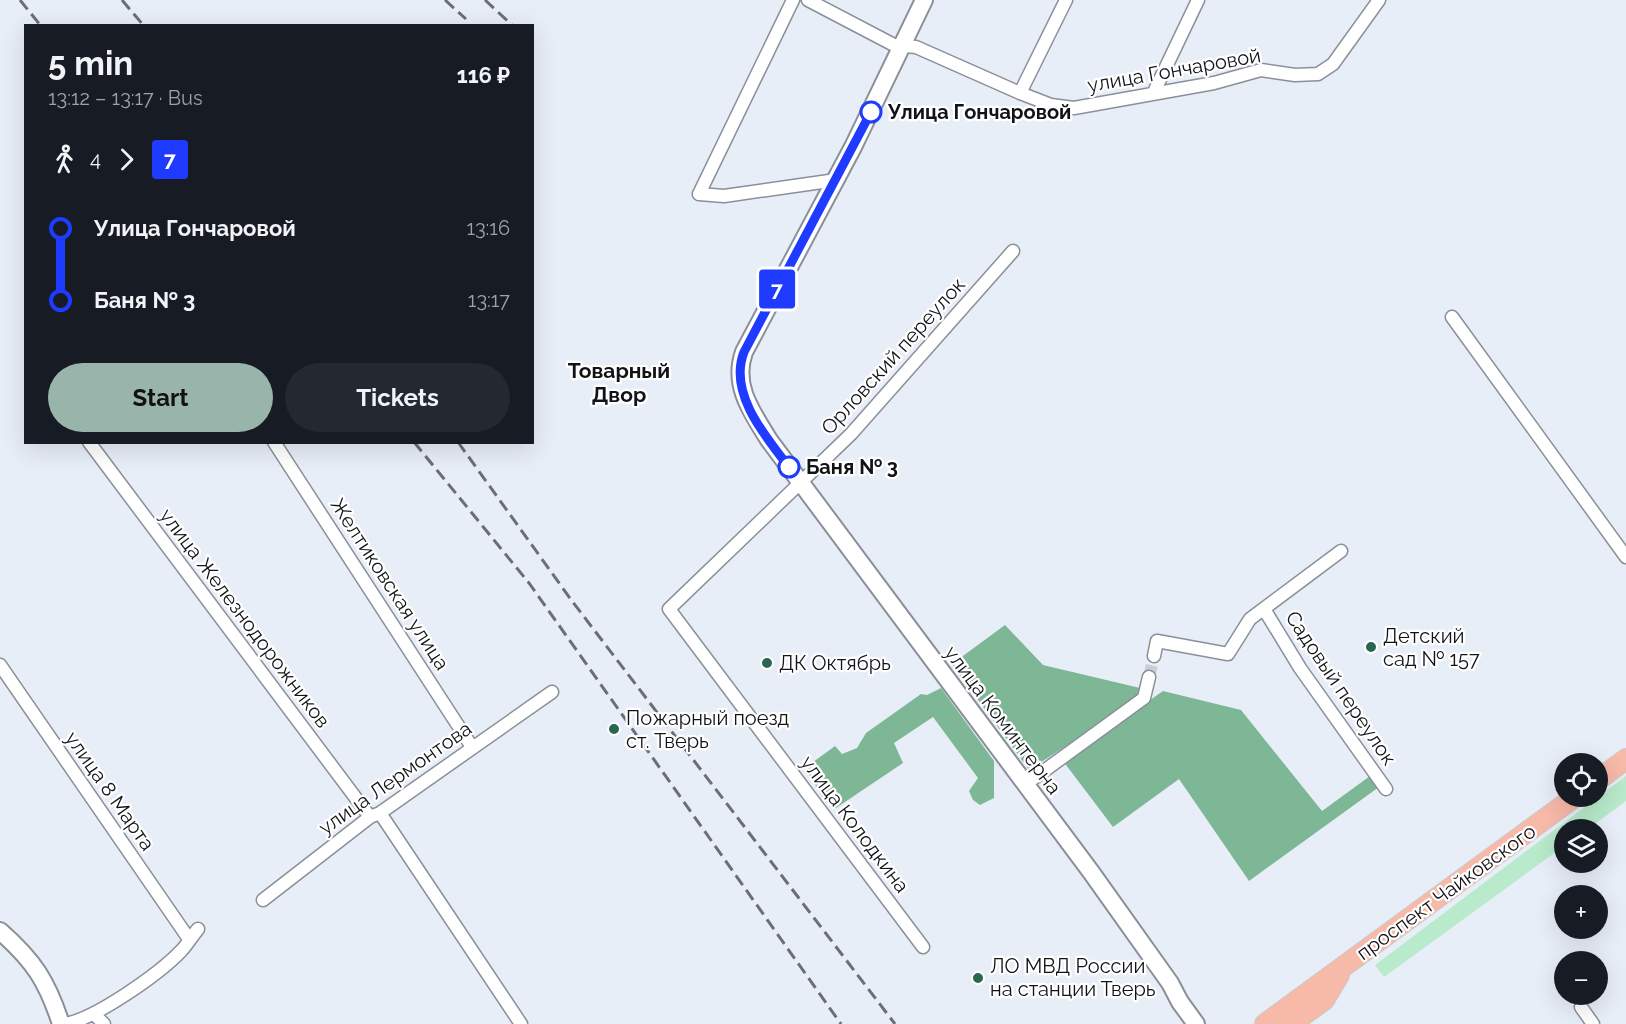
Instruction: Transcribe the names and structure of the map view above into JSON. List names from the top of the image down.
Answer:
{
  "streets": {
    "main road": ["улица Коминтерна", "проспект Чайковского"],
    "street": [
      "улица Гончаровой",
      "Орловский переулок",
      "Желтиковская улица",
      "улица Железнодорожников",
      "Садовый переулок",
      "улица Лермонтова",
      "улица 8 Марта",
      "улица Колодкина"
    ]
  },
  "crossings": [
    ["улица Гончаровой", "улица Коминтерна"],
    ["Орловский переулок", "улица Коминтерна"],
    ["Орловский переулок", "улица Колодкина"],
    ["Желтиковская улица", "улица Лермонтова"],
    ["улица Железнодорожников", "улица Лермонтова"]
  ],
  "districts": ["Товарный Двор"],
  "places": [
    "Улица Гончаровой",
    "Баня № 3",
    "Детский сад № 157",
    "ДК Октябрь",
    "Пожарный поезд ст. Тверь",
    "ЛО МВД России на станции Тверь"
  ],
  "lines": ["bus line 7"],
  "page": {
    "on_map": "7",
    "heading": ["5 min", "13:12 – 13:17 · Bus", "116 ₽"],
    "legs": ["4", "7"],
    "list": [
      {
        "name": "Улица Гончаровой",
        "value": "13:16"
      },
      {
        "name": "Баня № 3",
        "value": "13:17"
      }
    ],
    "buttons": ["Start", "Tickets"],
    "map_buttons": ["+", "−"]
  }
}
